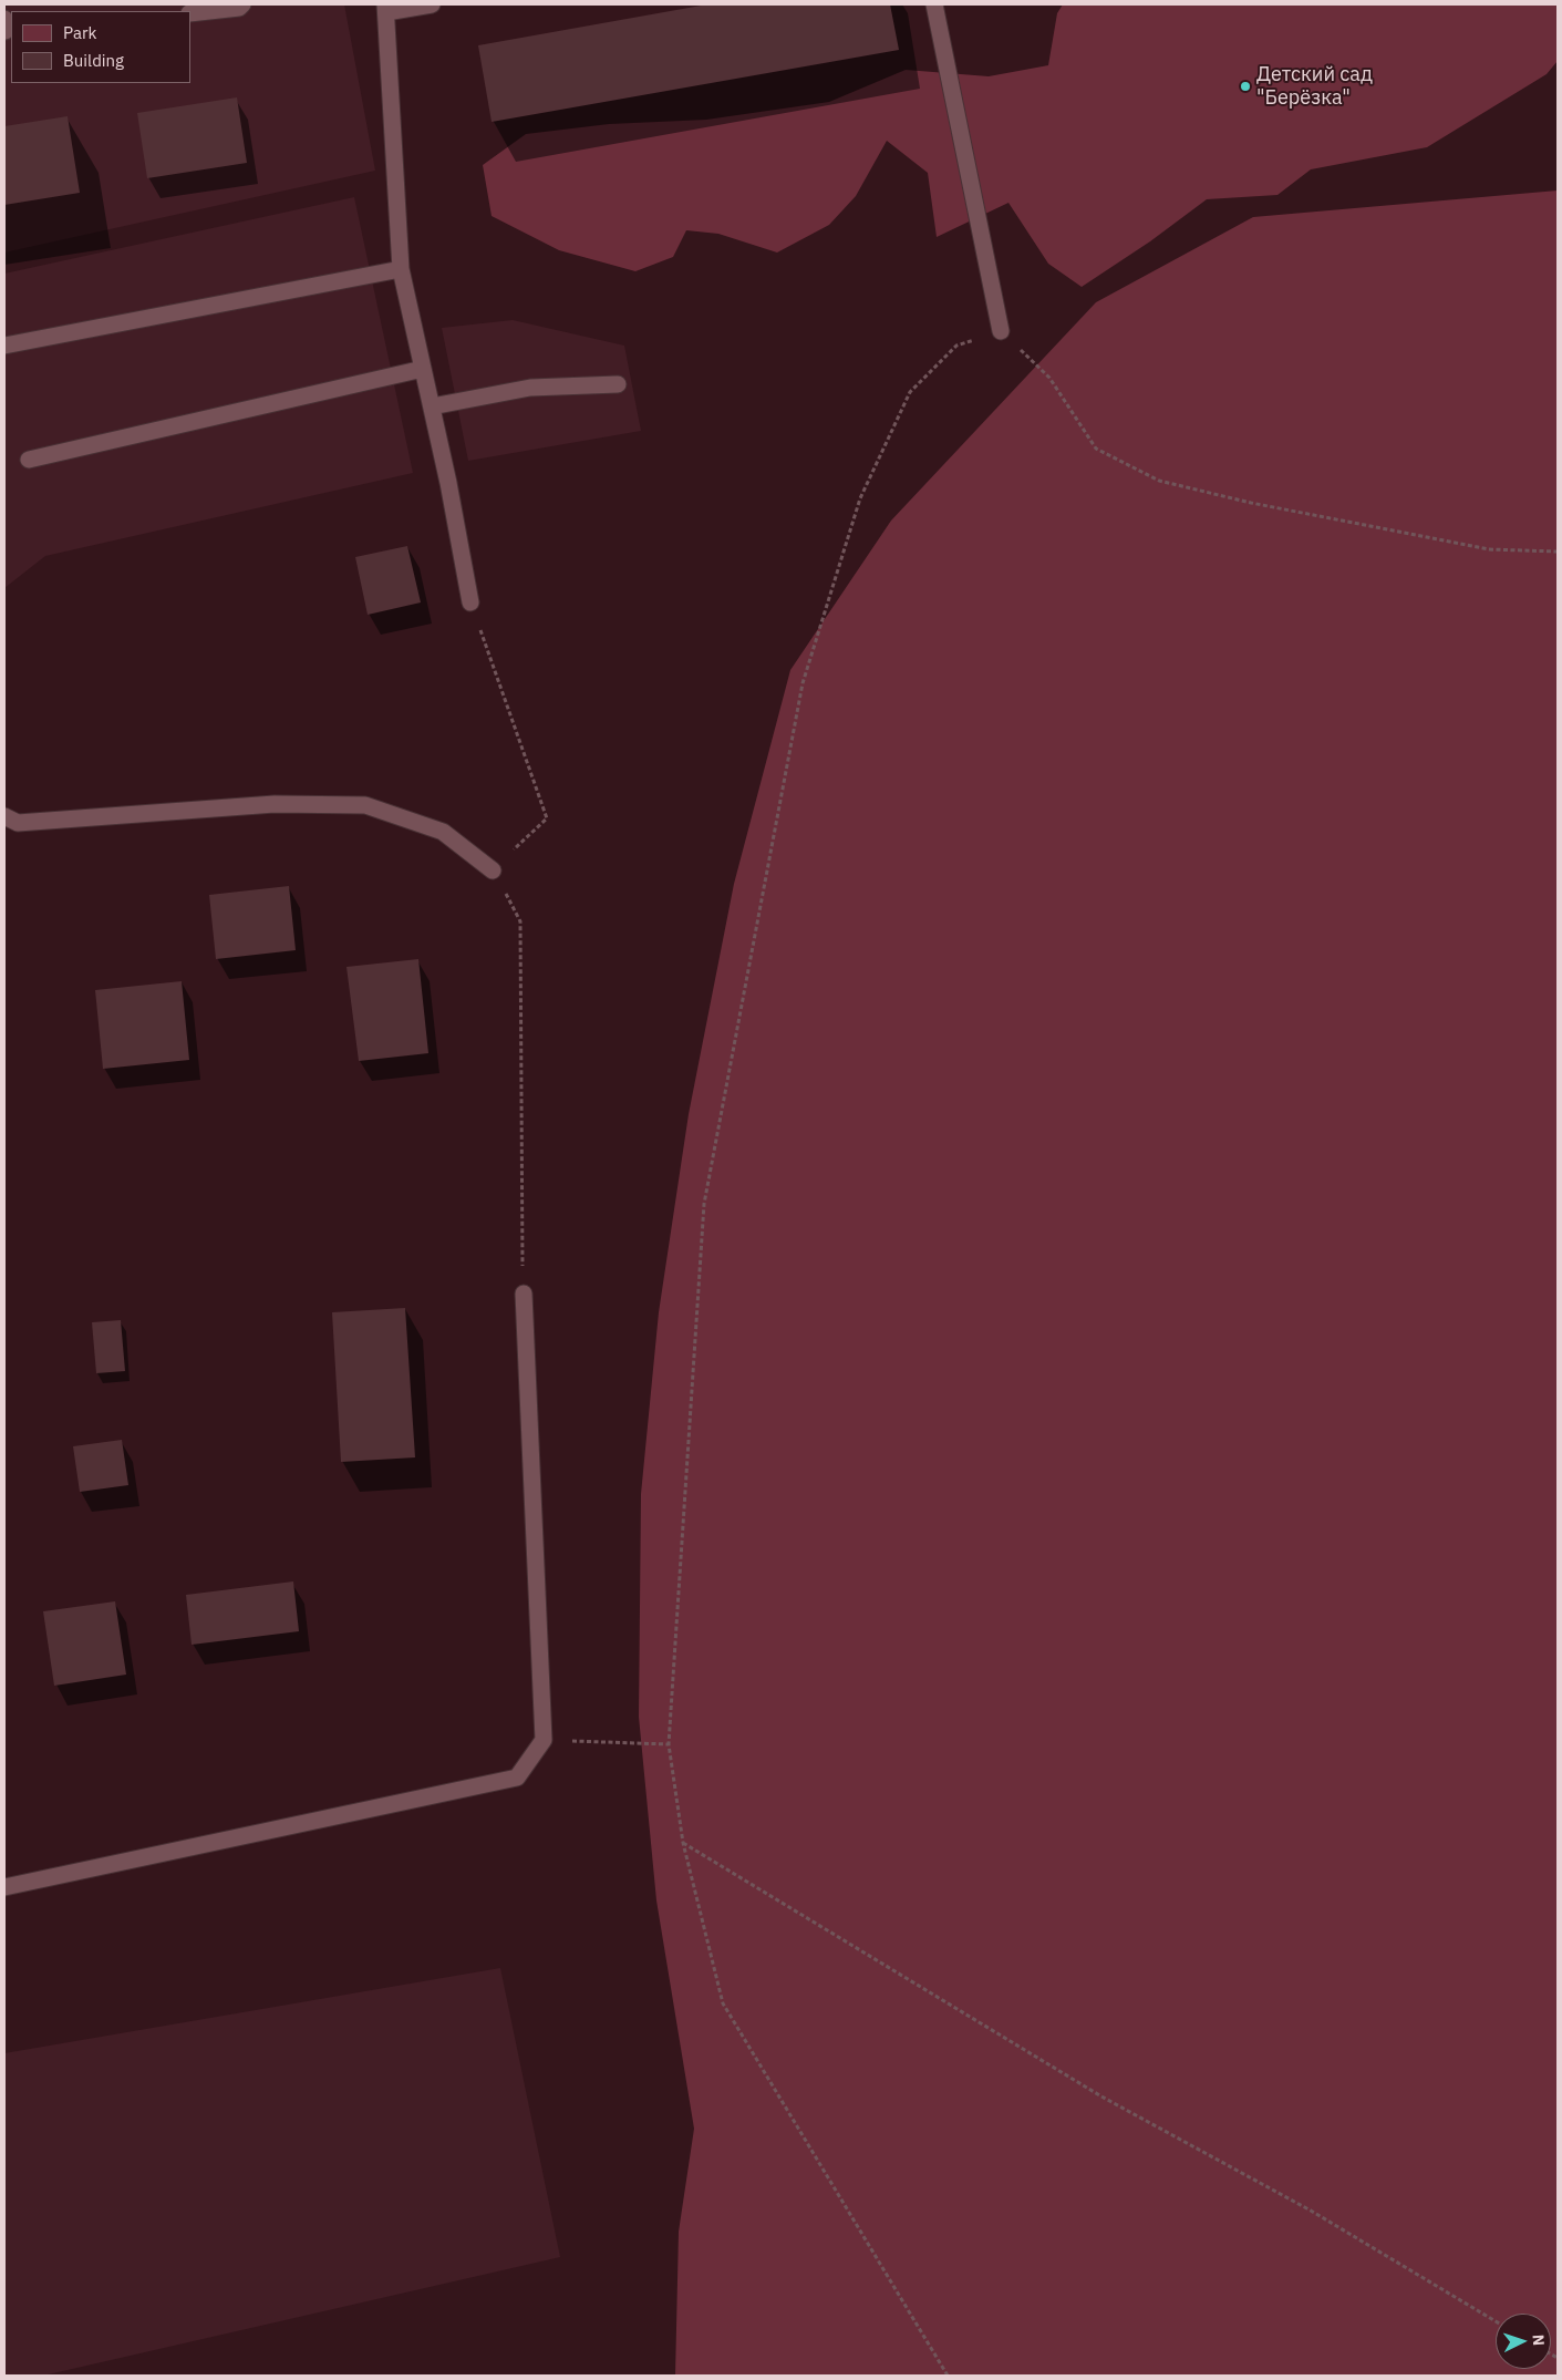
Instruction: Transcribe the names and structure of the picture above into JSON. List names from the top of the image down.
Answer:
{
  "places": ["Детский сад \"Берёзка\""],
  "legend": ["Park", "Building"],
  "north": "right"
}
